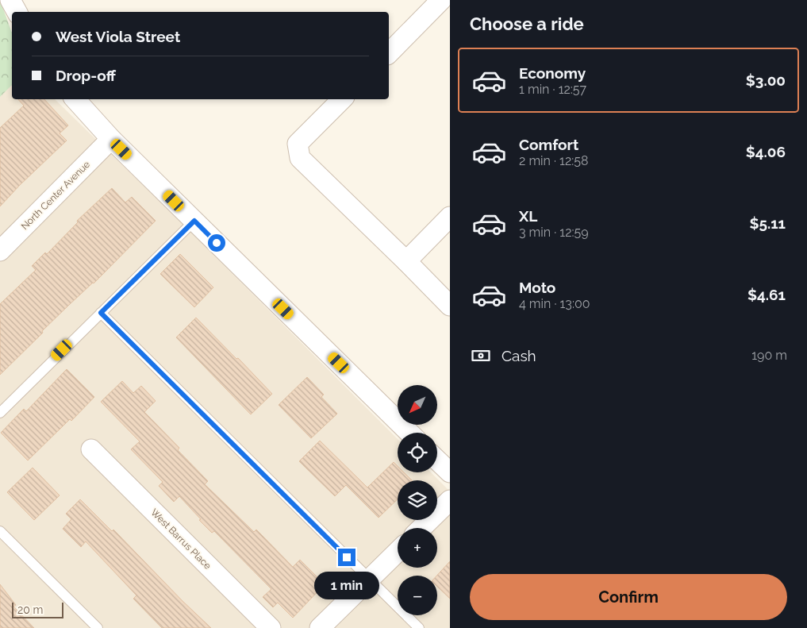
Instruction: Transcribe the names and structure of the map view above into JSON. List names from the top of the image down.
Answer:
{
  "streets": {
    "street": ["North Center Avenue", "West Barrus Place"]
  },
  "scale_bar": "20 m",
  "north": "bottom left",
  "page": {
    "heading": "Choose a ride",
    "banner": ["West Viola Street", "Drop-off"],
    "list": [
      {
        "name": "Economy",
        "note": "1 min · 12:57",
        "value": "$3.00"
      },
      {
        "name": "Comfort",
        "note": "2 min · 12:58",
        "value": "$4.06"
      },
      {
        "name": "XL",
        "note": "3 min · 12:59",
        "value": "$5.11"
      },
      {
        "name": "Moto",
        "note": "4 min · 13:00",
        "value": "$4.61"
      }
    ],
    "pay": ["Cash", "190 m"],
    "map_buttons": ["+", "−"],
    "buttons": "Confirm",
    "bubble": "1 min",
    "scale": "20 m"
  }
}
